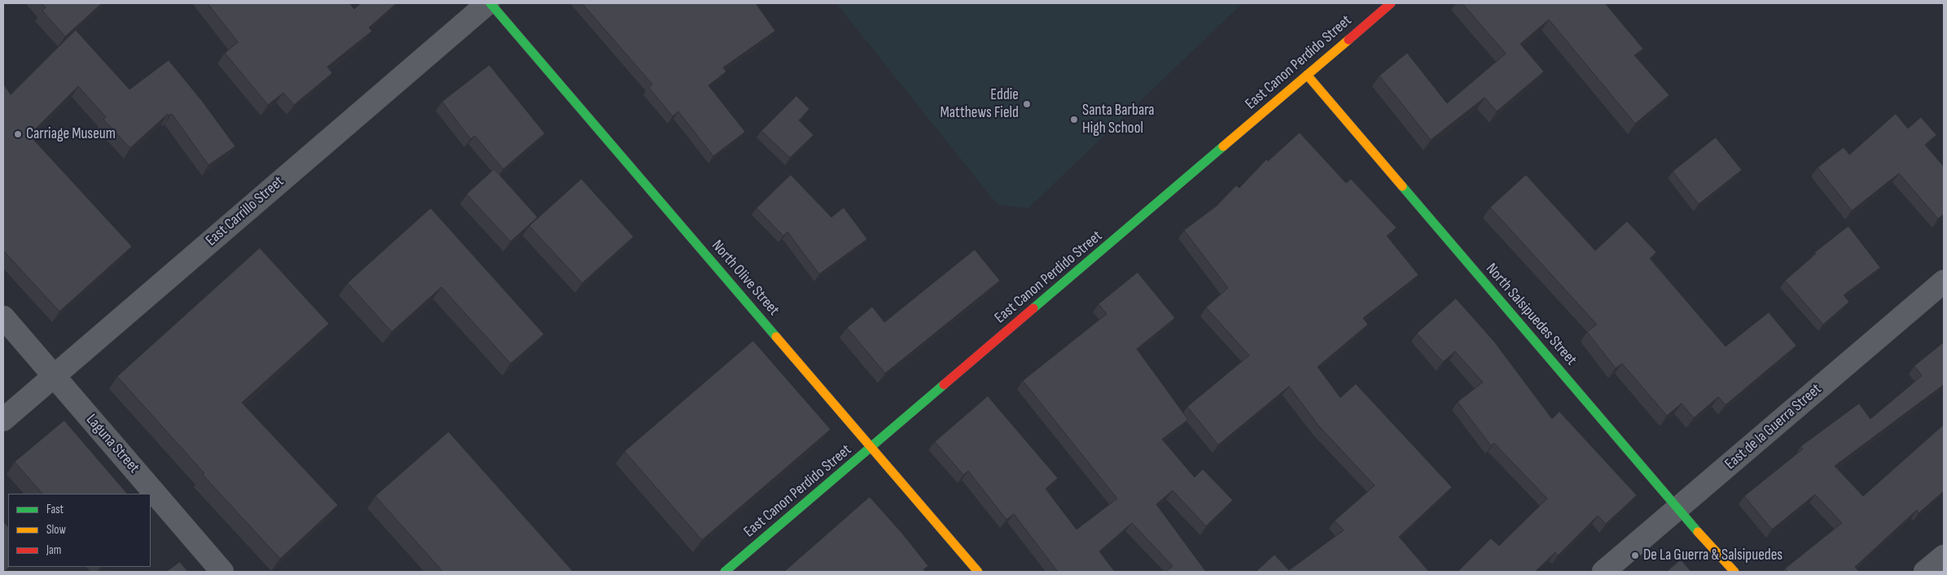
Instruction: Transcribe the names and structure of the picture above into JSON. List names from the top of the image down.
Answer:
{
  "streets": {
    "street": [
      "East Canon Perdido Street",
      "East Carrillo Street",
      "North Olive Street",
      "North Salsipuedes Street",
      "East de la Guerra Street",
      "Laguna Street"
    ]
  },
  "crossings": [
    ["East Canon Perdido Street", "North Olive Street"],
    ["East Canon Perdido Street", "North Salsipuedes Street"],
    ["East Carrillo Street", "North Olive Street"],
    ["East Carrillo Street", "Laguna Street"],
    ["North Salsipuedes Street", "East de la Guerra Street"]
  ],
  "places": [
    "Eddie Matthews Field",
    "Santa Barbara High School",
    "Carriage Museum",
    "De La Guerra & Salsipuedes"
  ],
  "legend": ["Fast", "Slow", "Jam"]
}
